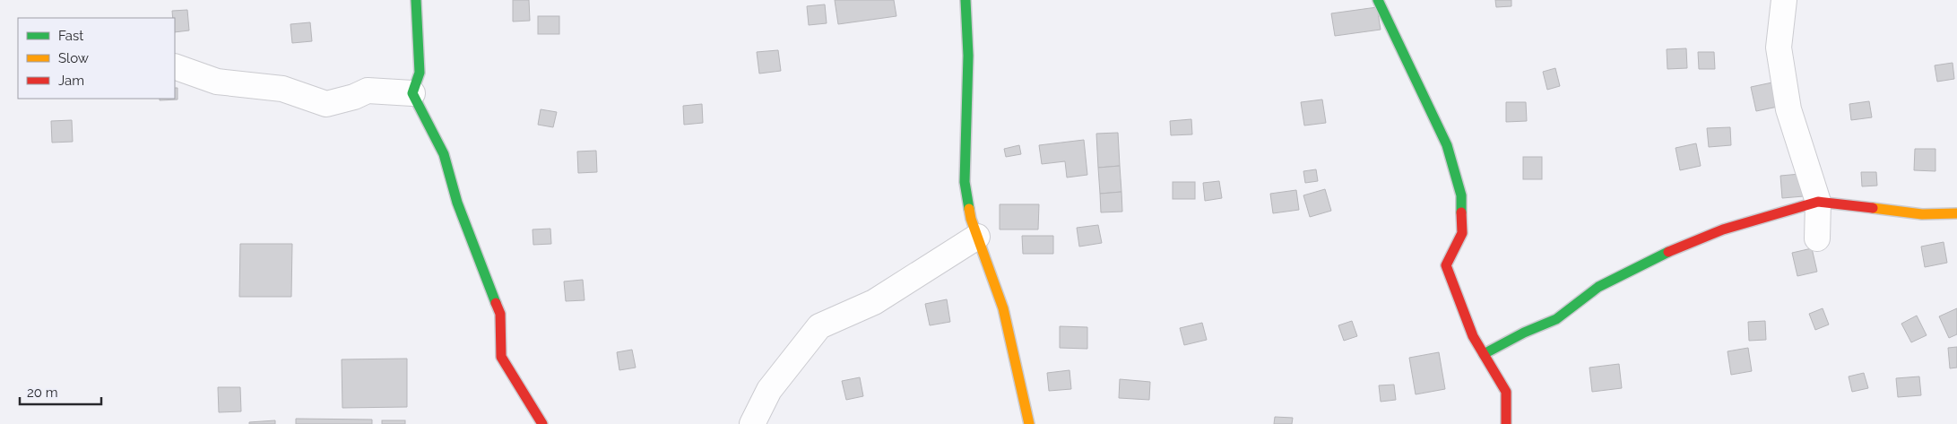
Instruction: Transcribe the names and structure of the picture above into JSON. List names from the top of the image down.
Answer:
{
  "legend": ["Fast", "Slow", "Jam"],
  "scale_bar": "20 m"
}
